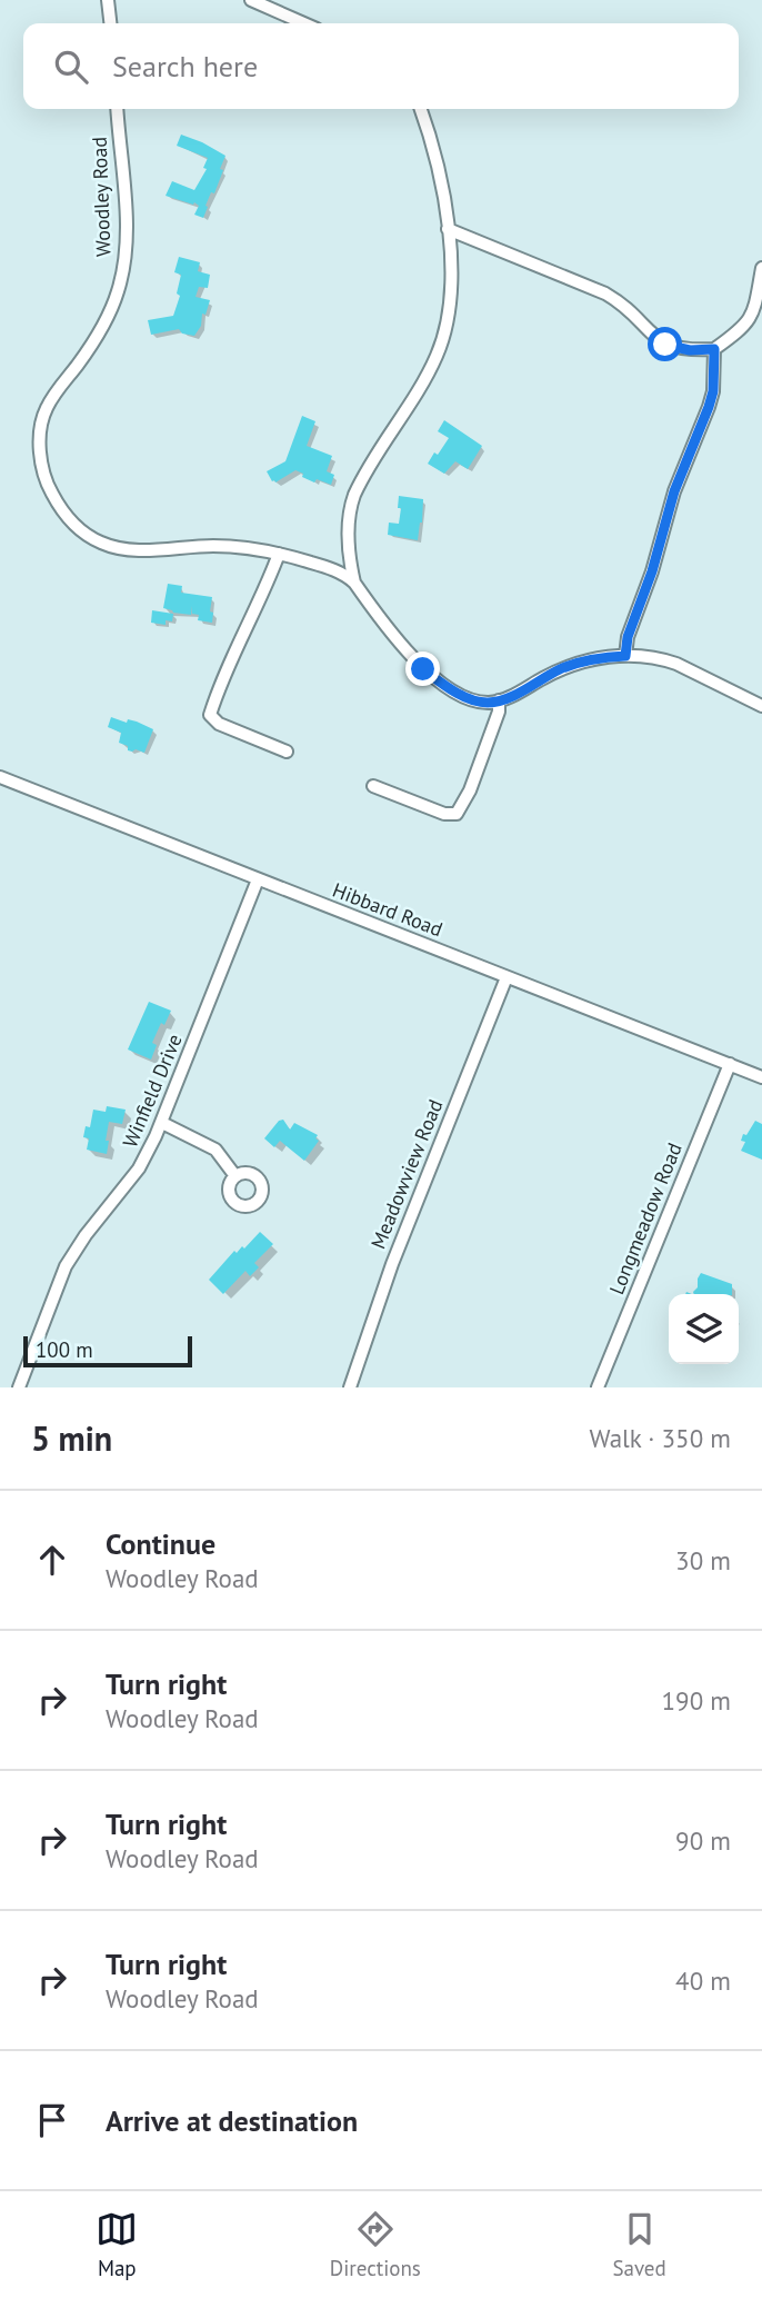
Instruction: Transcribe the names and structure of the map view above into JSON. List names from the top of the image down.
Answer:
{
  "streets": {
    "street": [
      "Woodley Road",
      "Hibbard Road",
      "Winfield Drive",
      "Meadowview Road",
      "Longmeadow Road"
    ]
  },
  "crossings": [
    ["Hibbard Road", "Winfield Drive"],
    ["Hibbard Road", "Meadowview Road"],
    ["Hibbard Road", "Longmeadow Road"]
  ],
  "scale_bar": "100 m",
  "page": {
    "search": "Search here",
    "scale": "100 m",
    "heading": ["5 min", "Walk · 350 m"],
    "list": [
      ["Continue", "Woodley Road", "30 m"],
      ["Turn right", "Woodley Road", "190 m"],
      ["Turn right", "Woodley Road", "90 m"],
      ["Turn right", "Woodley Road", "40 m"],
      "Arrive at destination"
    ],
    "nav": ["Map", "Directions", "Saved"]
  }
}
